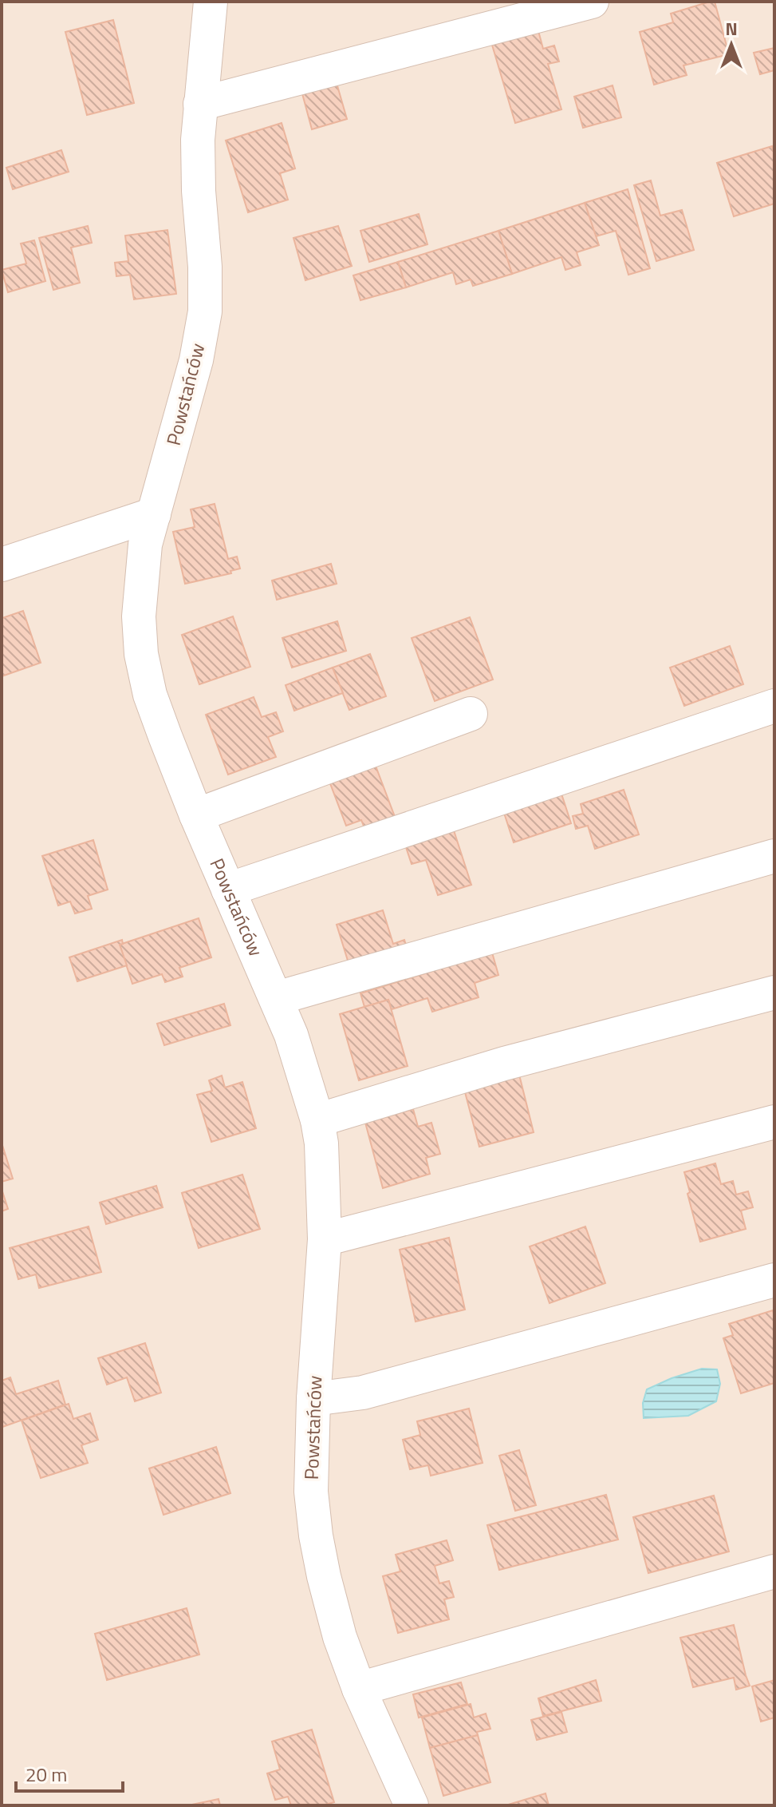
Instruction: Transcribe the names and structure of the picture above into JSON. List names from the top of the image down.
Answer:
{
  "streets": {
    "street": ["Powstańców"]
  },
  "scale_bar": "20 m",
  "north": "top"
}
